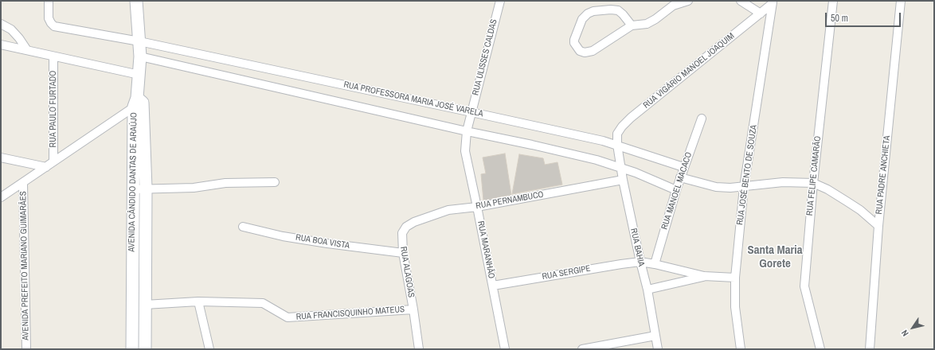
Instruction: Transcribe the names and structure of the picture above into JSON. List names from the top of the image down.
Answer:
{
  "streets": {
    "main road": ["AVENIDA CÂNDIDO DANTAS DE ARAÚJO"],
    "street": [
      "RUA ULISSES CALDAS",
      "RUA VIGÁRIO MANOEL JOAQUIM",
      "RUA PROFESSORA MARIA JOSÉ VARELA",
      "RUA PAULO FURTADO",
      "RUA JOSÉ BENTO DE SOUZA",
      "RUA PADRE ANCHIETA",
      "RUA FELIPE CAMARÃO",
      "RUA MANOEL MACACO",
      "RUA PERNAMBUCO",
      "RUA BOA VISTA",
      "RUA BAHIA",
      "RUA MARANHÃO",
      "AVENIDA PREFEITO MARIANO GUIMARÃES",
      "RUA ALAGOAS",
      "RUA SERGIPE",
      "RUA FRANCISQUINHO MATEUS"
    ]
  },
  "crossings": [
    ["RUA ULISSES CALDAS", "RUA PROFESSORA MARIA JOSÉ VARELA"],
    ["RUA ULISSES CALDAS", "RUA MARANHÃO"],
    ["RUA VIGÁRIO MANOEL JOAQUIM", "RUA PROFESSORA MARIA JOSÉ VARELA"],
    ["RUA VIGÁRIO MANOEL JOAQUIM", "RUA JOSÉ BENTO DE SOUZA"],
    ["RUA VIGÁRIO MANOEL JOAQUIM", "RUA BAHIA"],
    ["RUA PROFESSORA MARIA JOSÉ VARELA", "AVENIDA CÂNDIDO DANTAS DE ARAÚJO"],
    ["RUA PROFESSORA MARIA JOSÉ VARELA", "RUA MANOEL MACACO"],
    ["RUA PROFESSORA MARIA JOSÉ VARELA", "RUA BAHIA"],
    ["RUA MANOEL MACACO", "RUA SERGIPE"],
    ["RUA PERNAMBUCO", "RUA BAHIA"],
    ["RUA PERNAMBUCO", "RUA MARANHÃO"],
    ["RUA PERNAMBUCO", "RUA ALAGOAS"],
    ["RUA BOA VISTA", "RUA ALAGOAS"],
    ["RUA BAHIA", "RUA SERGIPE"],
    ["RUA MARANHÃO", "RUA SERGIPE"],
    ["RUA ALAGOAS", "RUA FRANCISQUINHO MATEUS"]
  ],
  "districts": ["Santa Maria Gorete"],
  "scale_bar": "50 m",
  "north": "bottom left"
}
